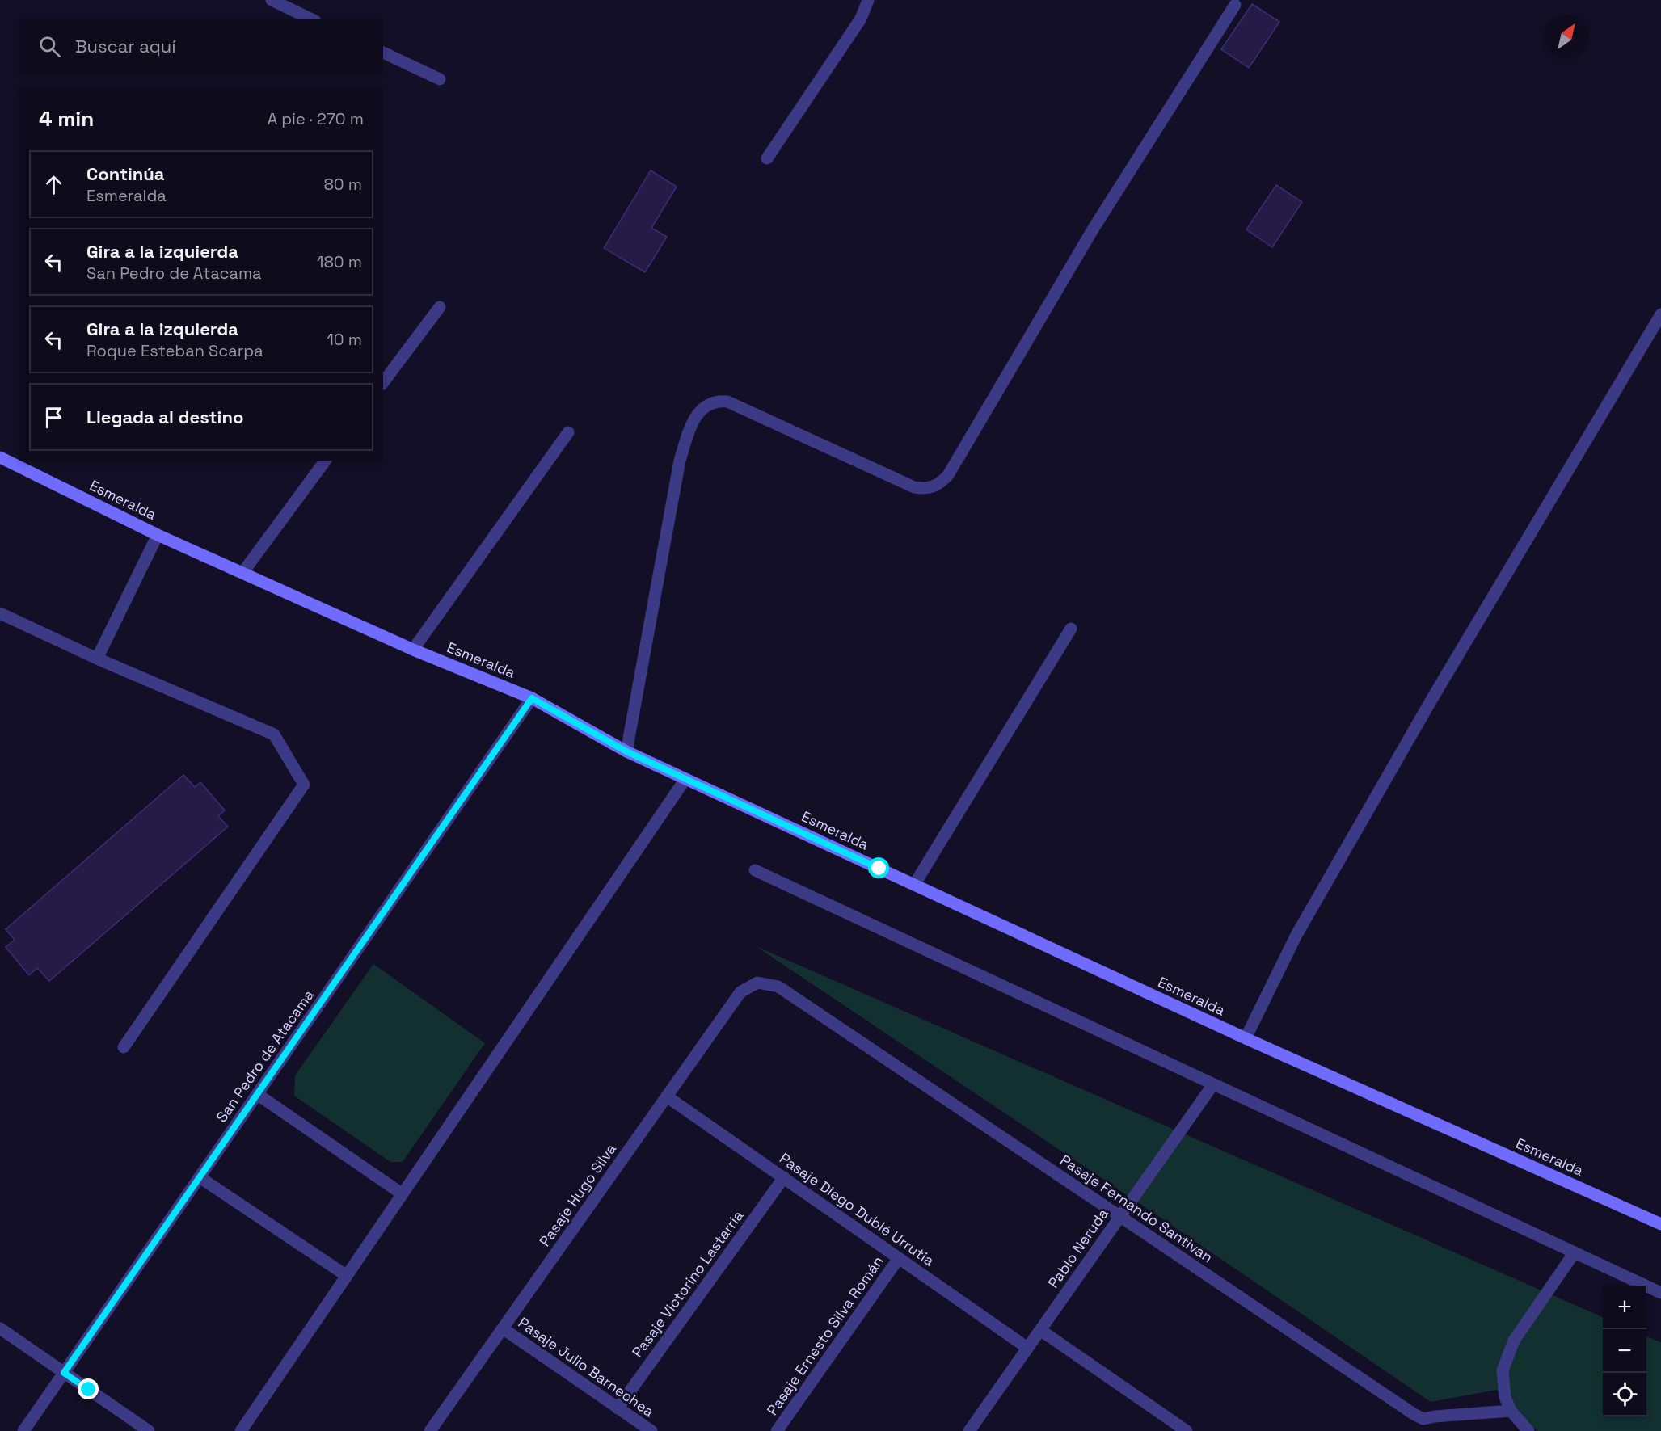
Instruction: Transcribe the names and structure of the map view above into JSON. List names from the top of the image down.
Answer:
{
  "streets": {
    "street": [
      "Esmeralda",
      "San Pedro de Atacama",
      "Pasaje Hugo Silva",
      "Pasaje Fernando Santivan",
      "Pasaje Diego Dublé Urrutia",
      "Pablo Neruda",
      "Pasaje Victorino Lastarria",
      "Pasaje Ernesto Silva Román",
      "Pasaje Julio Barnechea"
    ]
  },
  "crossings": [
    ["Esmeralda", "San Pedro de Atacama"],
    ["Pasaje Hugo Silva", "Pasaje Fernando Santivan"],
    ["Pasaje Hugo Silva", "Pasaje Diego Dublé Urrutia"],
    ["Pasaje Hugo Silva", "Pasaje Julio Barnechea"],
    ["Pasaje Fernando Santivan", "Pablo Neruda"],
    ["Pasaje Diego Dublé Urrutia", "Pablo Neruda"],
    ["Pasaje Diego Dublé Urrutia", "Pasaje Victorino Lastarria"],
    ["Pasaje Diego Dublé Urrutia", "Pasaje Ernesto Silva Román"],
    ["Pasaje Victorino Lastarria", "Pasaje Julio Barnechea"]
  ],
  "north": "top right",
  "page": {
    "search": "Buscar aquí",
    "heading": ["4 min", "A pie · 270 m"],
    "list": [
      ["Continúa", "Esmeralda", "80 m"],
      ["Gira a la izquierda", "San Pedro de Atacama", "180 m"],
      ["Gira a la izquierda", "Roque Esteban Scarpa", "10 m"],
      "Llegada al destino"
    ],
    "map_buttons": ["+", "−"]
  }
}
